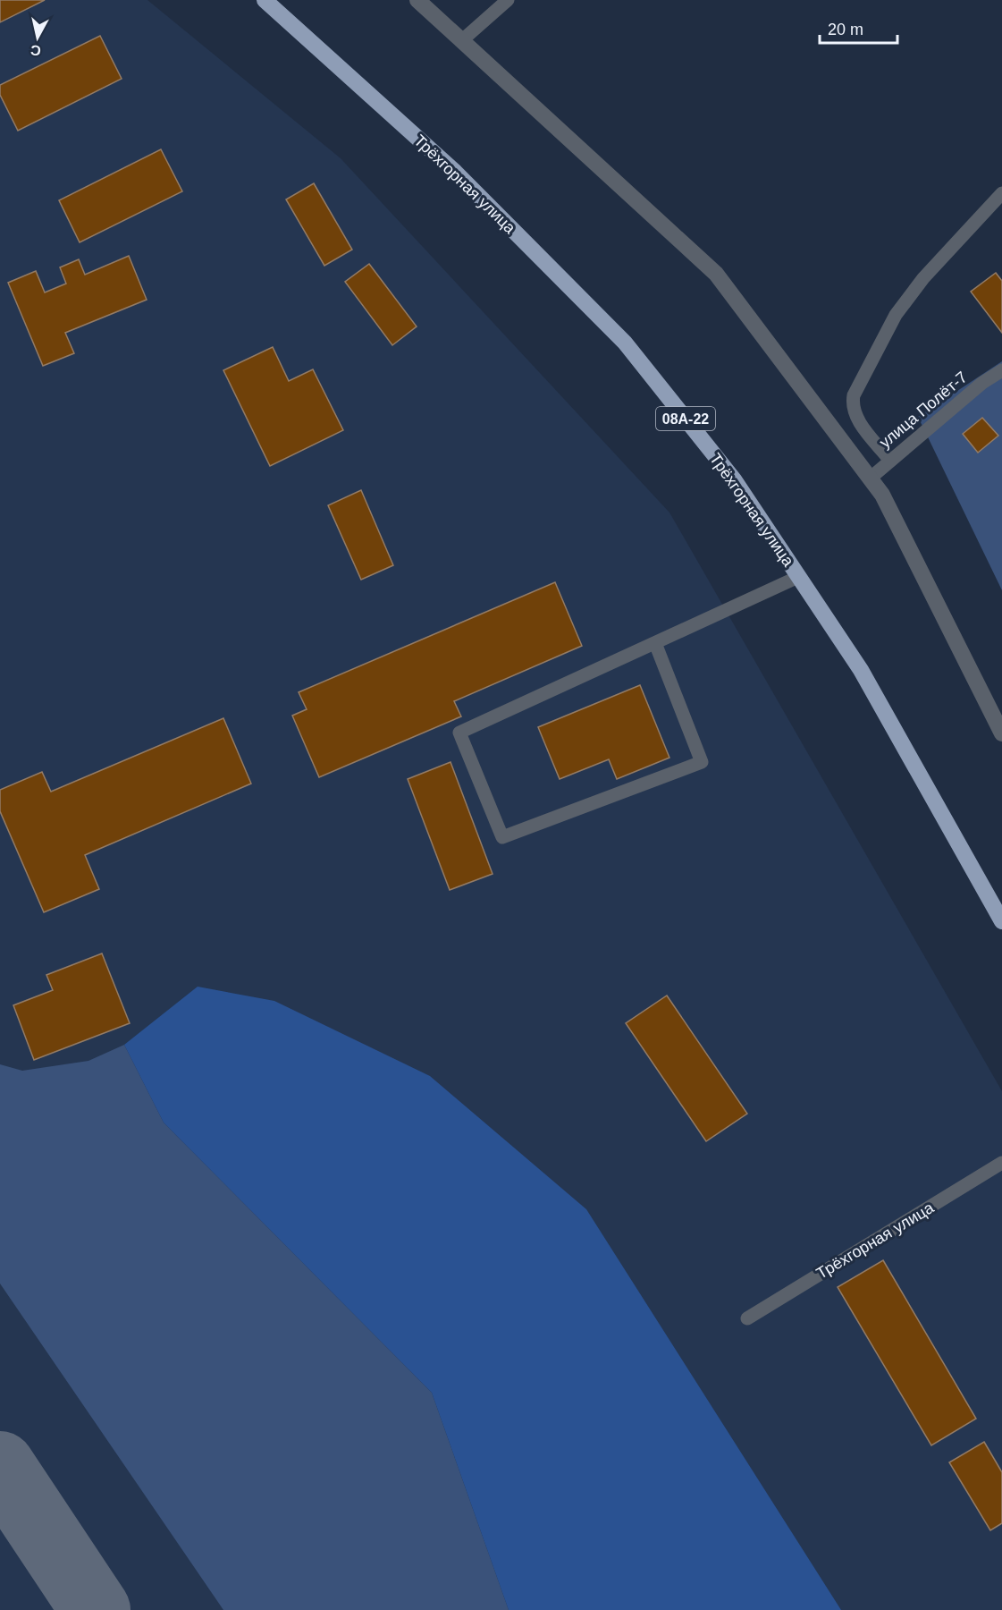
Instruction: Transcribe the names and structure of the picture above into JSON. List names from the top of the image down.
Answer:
{
  "streets": {
    "highway": ["Трёхгорная улица", "08А-22"],
    "lane": ["улица Полёт-7"]
  },
  "scale_bar": "20 m",
  "north": "bottom"
}
